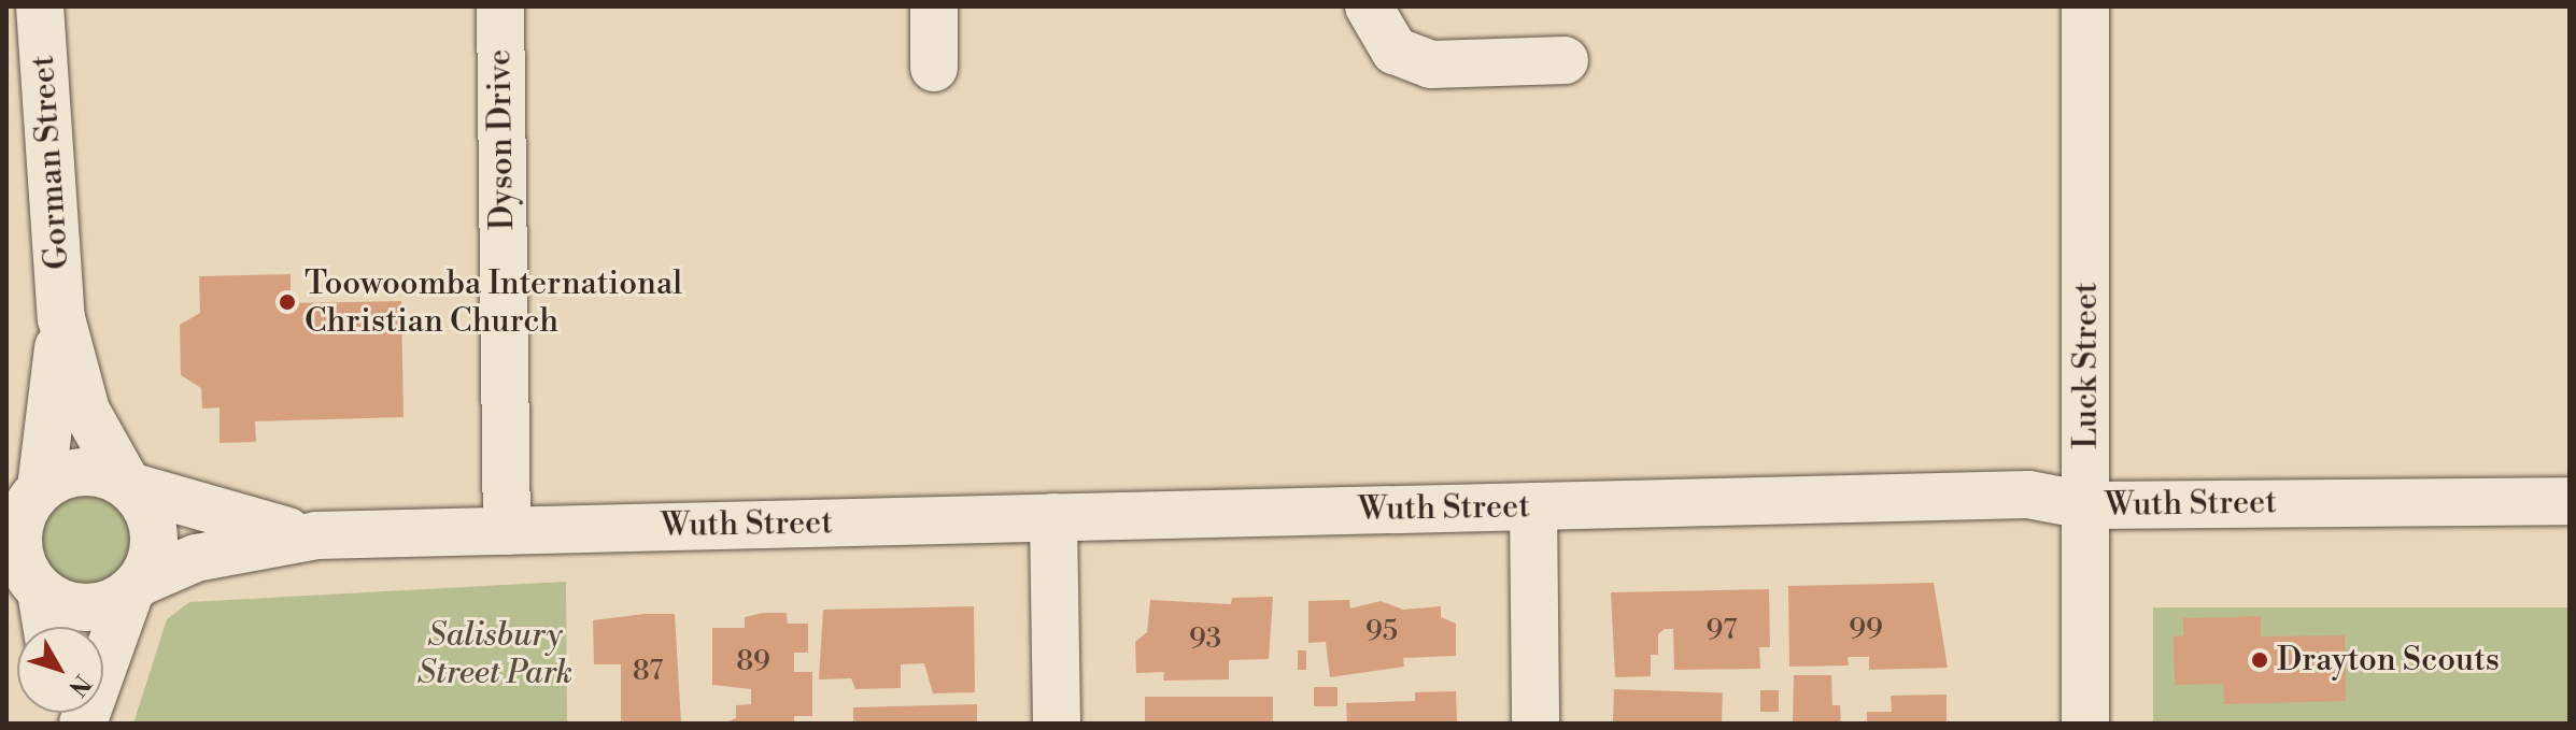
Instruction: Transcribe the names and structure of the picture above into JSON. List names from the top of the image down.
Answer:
{
  "streets": {
    "street": [
      "Dyson Drive",
      "Gorman Street",
      "Luck Street",
      "Wuth Street"
    ]
  },
  "crossings": [
    ["Dyson Drive", "Wuth Street"],
    ["Gorman Street", "Wuth Street"],
    ["Luck Street", "Wuth Street"]
  ],
  "parks": ["Salisbury Street Park"],
  "places": ["Toowoomba International Christian Church", "Drayton Scouts"],
  "house_numbers": [
    "99",
    "97",
    "95",
    "93",
    "89",
    "87"
  ],
  "north": "bottom right"
}
